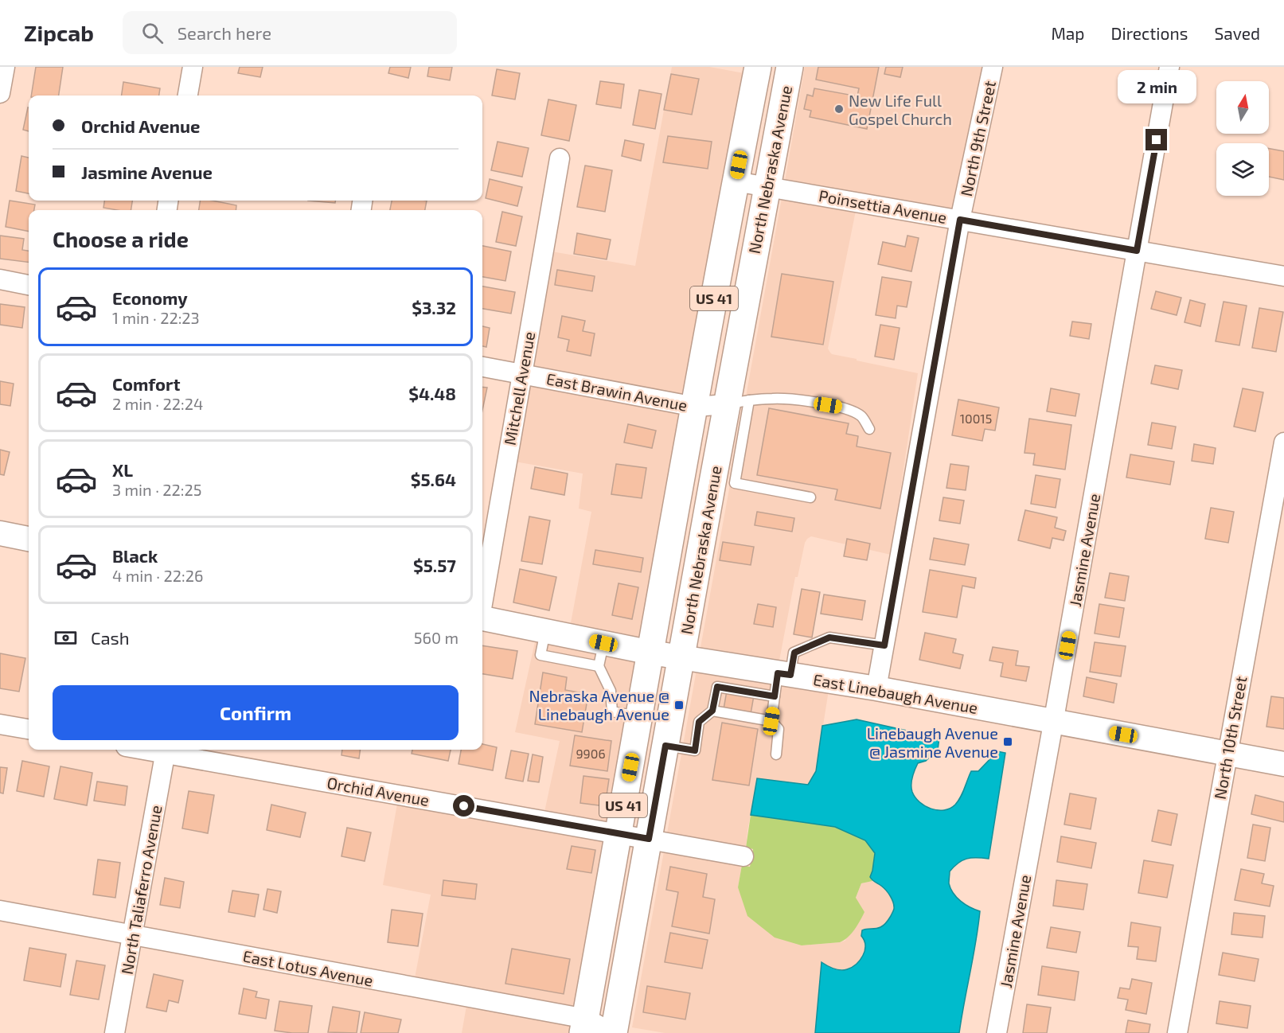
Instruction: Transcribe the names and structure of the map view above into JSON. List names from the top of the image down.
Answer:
{
  "streets": {
    "main road": ["North Nebraska Avenue", "US 41"],
    "street": [
      "North 9th Street",
      "Poinsettia Avenue",
      "Mitchell Avenue",
      "East Brawin Avenue",
      "Jasmine Avenue",
      "East Linebaugh Avenue",
      "North 10th Street",
      "Orchid Avenue",
      "North Taliaferro Avenue",
      "East Lotus Avenue"
    ]
  },
  "crossings": [
    ["North 9th Street", "Poinsettia Avenue"],
    ["North 9th Street", "East Linebaugh Avenue"],
    ["North Nebraska Avenue", "Poinsettia Avenue"],
    ["North Nebraska Avenue", "East Brawin Avenue"],
    ["North Nebraska Avenue", "East Linebaugh Avenue"],
    ["North Nebraska Avenue", "Orchid Avenue"],
    ["North Nebraska Avenue", "East Lotus Avenue"],
    ["Poinsettia Avenue", "Jasmine Avenue"],
    ["Mitchell Avenue", "East Brawin Avenue"],
    ["Jasmine Avenue", "East Linebaugh Avenue"],
    ["East Linebaugh Avenue", "North 10th Street"],
    ["Orchid Avenue", "North Taliaferro Avenue"],
    ["North Taliaferro Avenue", "East Lotus Avenue"]
  ],
  "places": {
    "other": ["New Life Full Gospel Church"],
    "transit": ["Nebraska Avenue @ Linebaugh Avenue", "Linebaugh Avenue @ Jasmine Avenue"]
  },
  "house_numbers": ["10015", "9906"],
  "north": "top",
  "page": {
    "header": "Zipcab",
    "search": "Search here",
    "nav": ["Map", "Directions", "Saved"],
    "bubble": "2 min",
    "banner": ["Orchid Avenue", "Jasmine Avenue"],
    "heading": "Choose a ride",
    "list": [
      {
        "name": "Economy",
        "note": "1 min · 22:23",
        "value": "$3.32"
      },
      {
        "name": "Comfort",
        "note": "2 min · 22:24",
        "value": "$4.48"
      },
      {
        "name": "XL",
        "note": "3 min · 22:25",
        "value": "$5.64"
      },
      {
        "name": "Black",
        "note": "4 min · 22:26",
        "value": "$5.57"
      }
    ],
    "pay": ["Cash", "560 m"],
    "buttons": "Confirm"
  }
}
